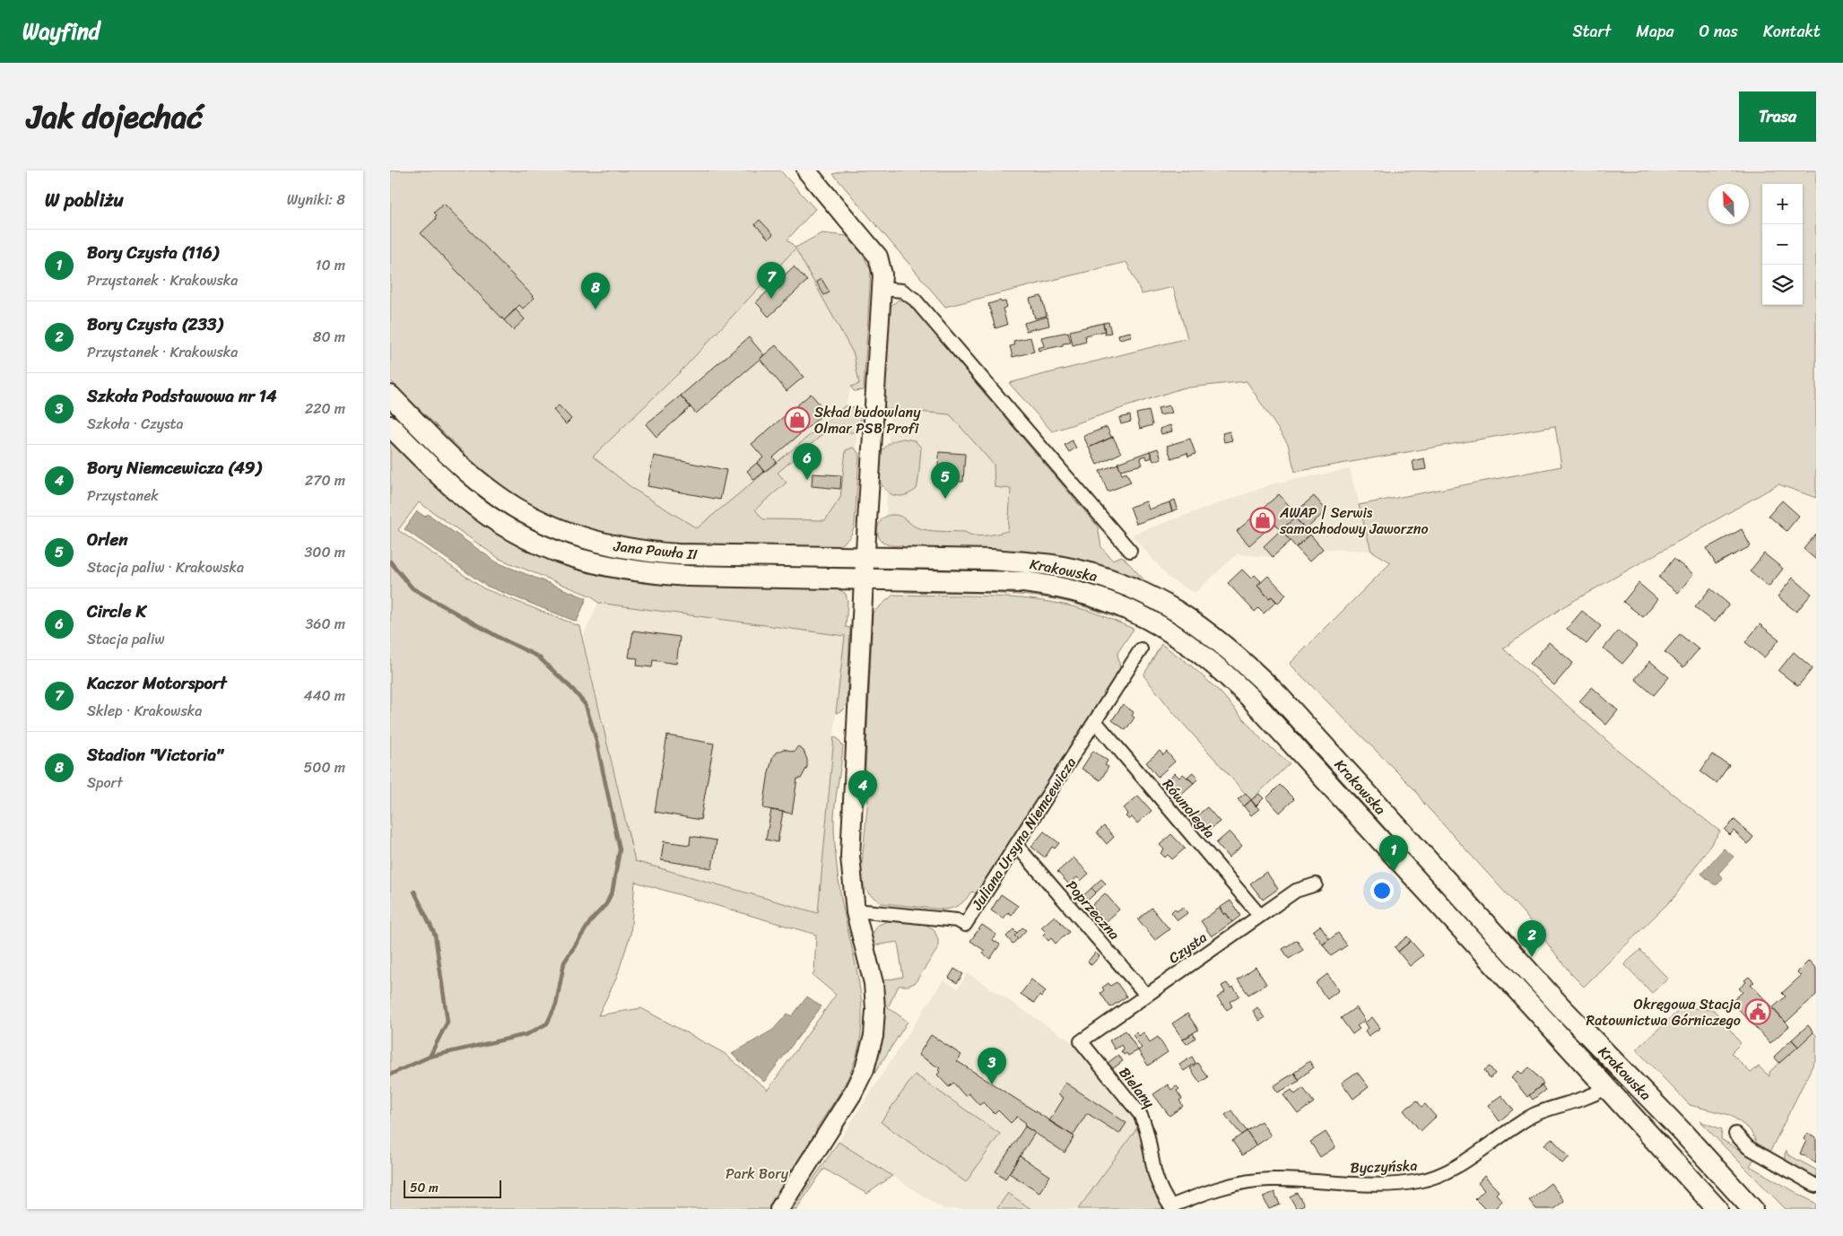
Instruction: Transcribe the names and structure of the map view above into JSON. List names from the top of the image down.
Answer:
{
  "streets": {
    "main road": ["Jana Pawła II", "Krakowska"],
    "street": [
      "Równoległa",
      "Juliana Ursyna Niemcewicza",
      "Poprzeczna",
      "Czysta",
      "Bielany",
      "Byczyńska"
    ]
  },
  "crossings": [
    ["Jana Pawła II", "Krakowska"],
    ["Krakowska", "Byczyńska"],
    ["Równoległa", "Juliana Ursyna Niemcewicza"],
    ["Równoległa", "Czysta"],
    ["Juliana Ursyna Niemcewicza", "Poprzeczna"],
    ["Poprzeczna", "Czysta"],
    ["Czysta", "Bielany"],
    ["Bielany", "Byczyńska"]
  ],
  "parks": ["Park Bory"],
  "places": {
    "shop": ["Skład budowlany Olmar PSB Profi", "AWAP | Serwis samochodowy Jaworzno"],
    "public building": ["Okręgowa Stacja Ratownictwa Górniczego"]
  },
  "scale_bar": "50 m",
  "north": "top left",
  "page": {
    "header": "Wayfind",
    "nav": [
      "Start",
      "Mapa",
      "O nas",
      "Kontakt"
    ],
    "title": "Jak dojechać",
    "buttons": "Trasa",
    "heading": ["W pobliżu", "Wyniki: 8"],
    "map_buttons": ["+", "−"],
    "list": [
      {
        "mark": "1",
        "name": "Bory Czysta (116)",
        "note": "Przystanek · Krakowska",
        "value": "10 m"
      },
      {
        "mark": "2",
        "name": "Bory Czysta (233)",
        "note": "Przystanek · Krakowska",
        "value": "80 m"
      },
      {
        "mark": "3",
        "name": "Szkoła Podstawowa nr 14",
        "note": "Szkoła · Czysta",
        "value": "220 m"
      },
      {
        "mark": "4",
        "name": "Bory Niemcewicza (49)",
        "note": "Przystanek",
        "value": "270 m"
      },
      {
        "mark": "5",
        "name": "Orlen",
        "note": "Stacja paliw · Krakowska",
        "value": "300 m"
      },
      {
        "mark": "6",
        "name": "Circle K",
        "note": "Stacja paliw",
        "value": "360 m"
      },
      {
        "mark": "7",
        "name": "Kaczor Motorsport",
        "note": "Sklep · Krakowska",
        "value": "440 m"
      },
      {
        "mark": "8",
        "name": "Stadion \"Victoria\"",
        "note": "Sport",
        "value": "500 m"
      }
    ],
    "pins": [
      "7",
      "8",
      "6",
      "5",
      "4",
      "1",
      "2",
      "3"
    ],
    "scale": "50 m"
  }
}
